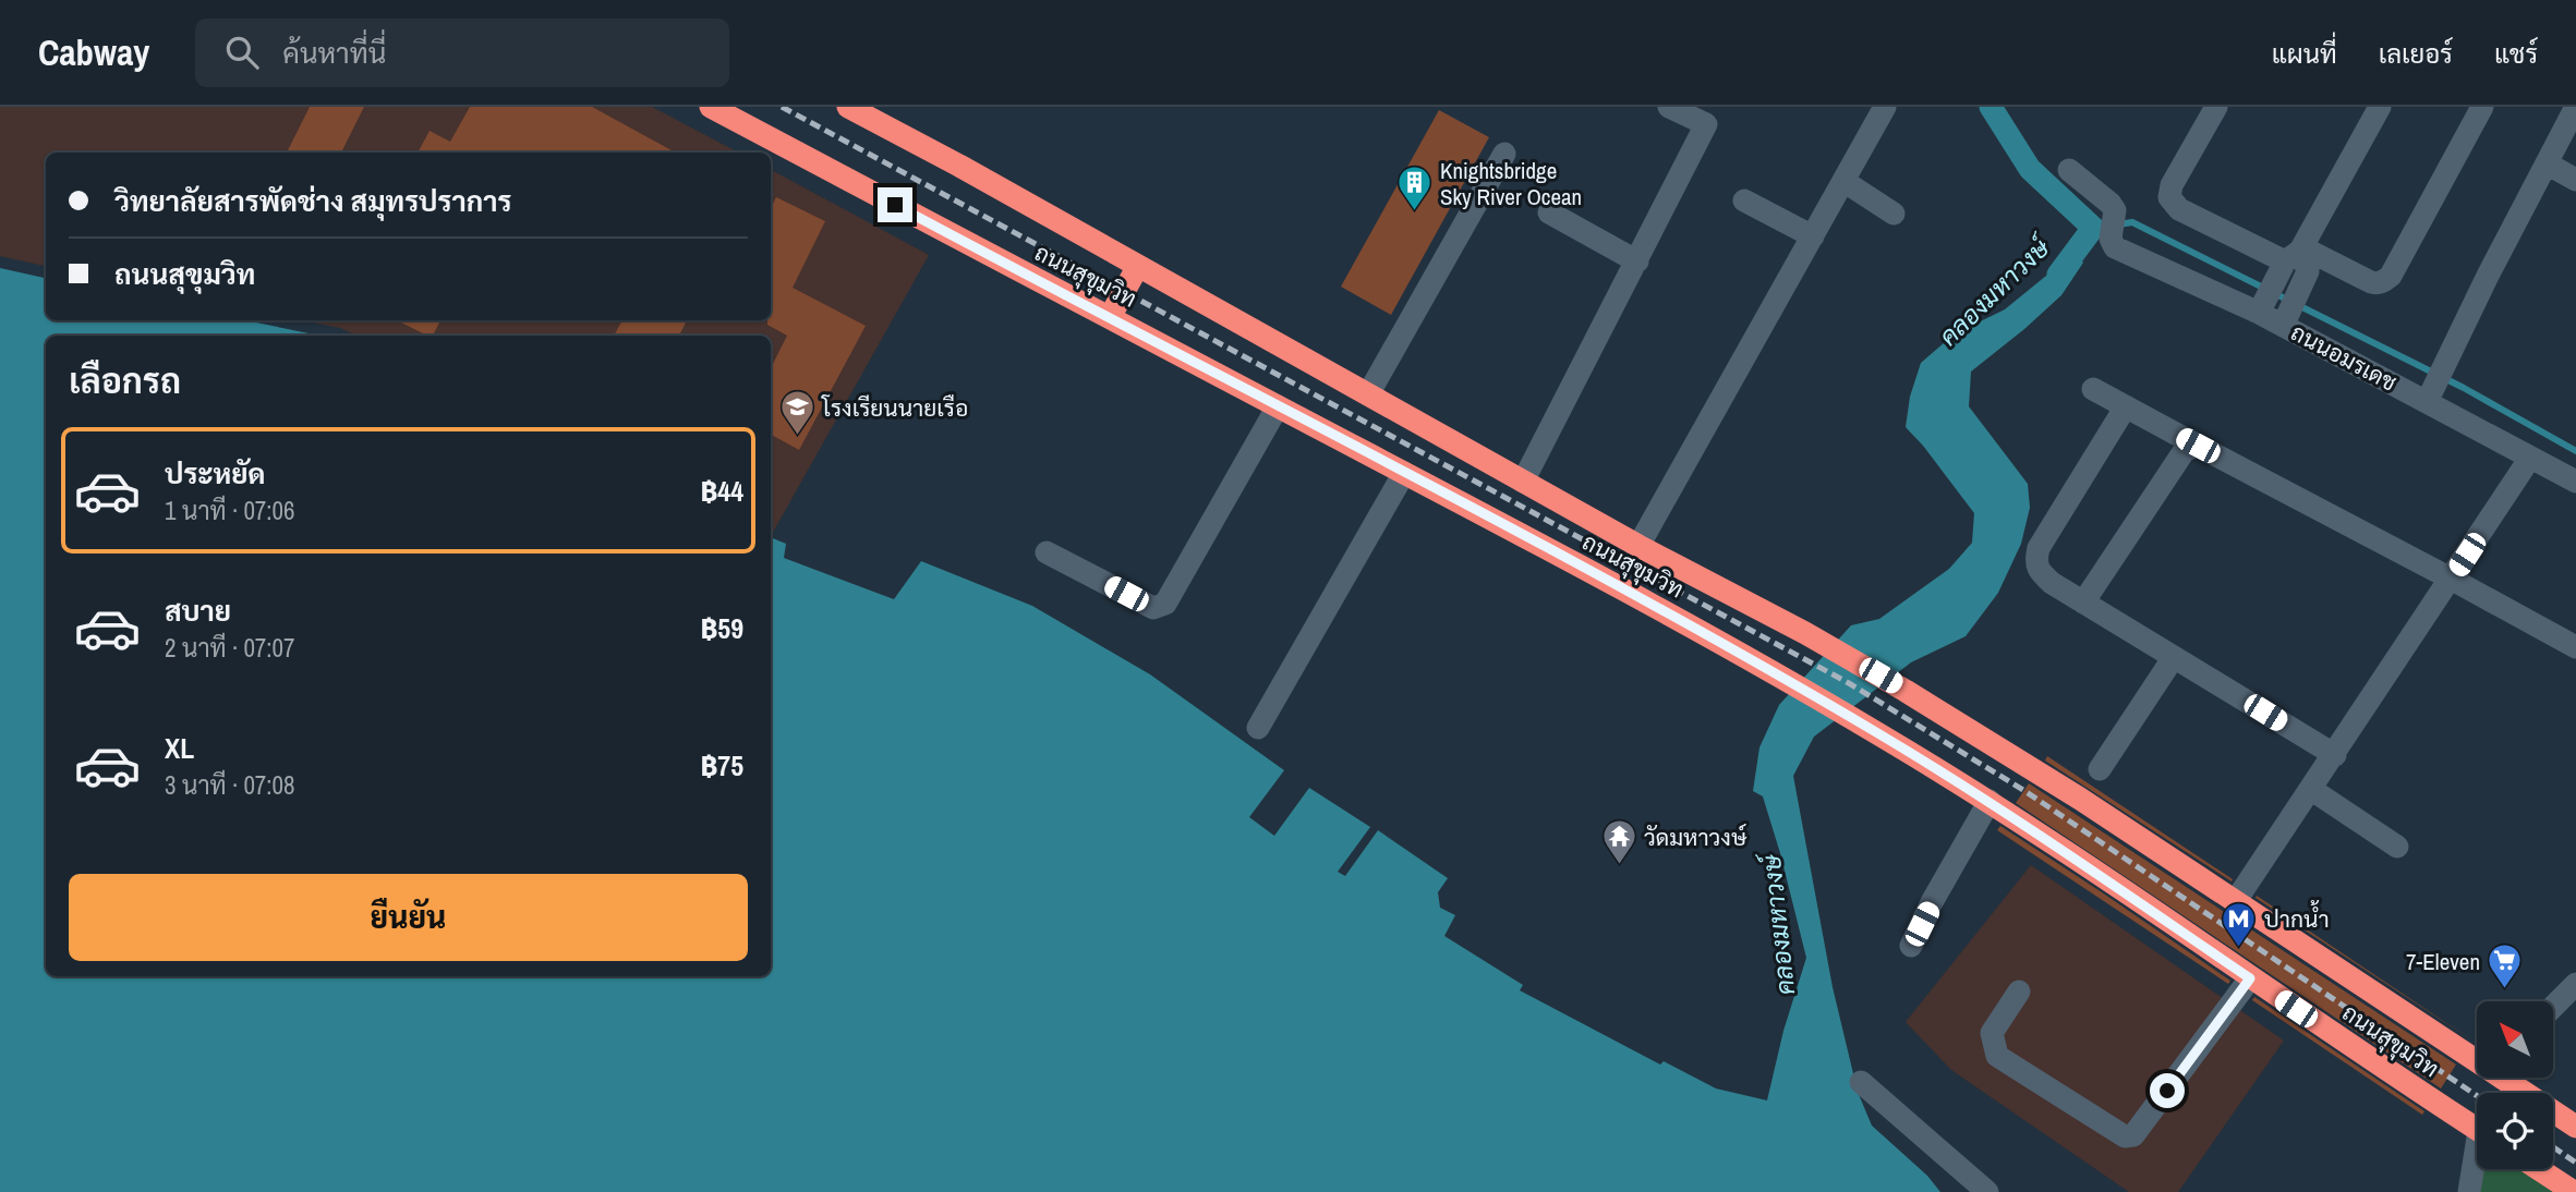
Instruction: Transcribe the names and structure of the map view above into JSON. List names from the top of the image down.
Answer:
{
  "streets": {
    "highway": ["ถนนสุขุมวิท"],
    "street": ["ถนนอมรเดช"]
  },
  "water": ["คลองมหาวงษ์"],
  "places": {
    "building": ["Knightsbridge Sky River Ocean"],
    "school or university": ["โรงเรียนนายเรือ"],
    "temple": ["วัดมหาวงษ์"],
    "metro station": ["ปากน้ำ"],
    "supermarket": ["7-Eleven"]
  },
  "north": "top left",
  "page": {
    "header": "Cabway",
    "search": "ค้นหาที่นี่",
    "nav": ["แผนที่", "เลเยอร์", "แชร์"],
    "banner": ["วิทยาลัยสารพัดช่าง สมุทรปราการ", "ถนนสุขุมวิท"],
    "heading": "เลือกรถ",
    "list": [
      {
        "name": "ประหยัด",
        "note": "1 นาที · 07:06",
        "value": "฿44"
      },
      {
        "name": "สบาย",
        "note": "2 นาที · 07:07",
        "value": "฿59"
      },
      {
        "name": "XL",
        "note": "3 นาที · 07:08",
        "value": "฿75"
      }
    ],
    "buttons": "ยืนยัน"
  }
}
